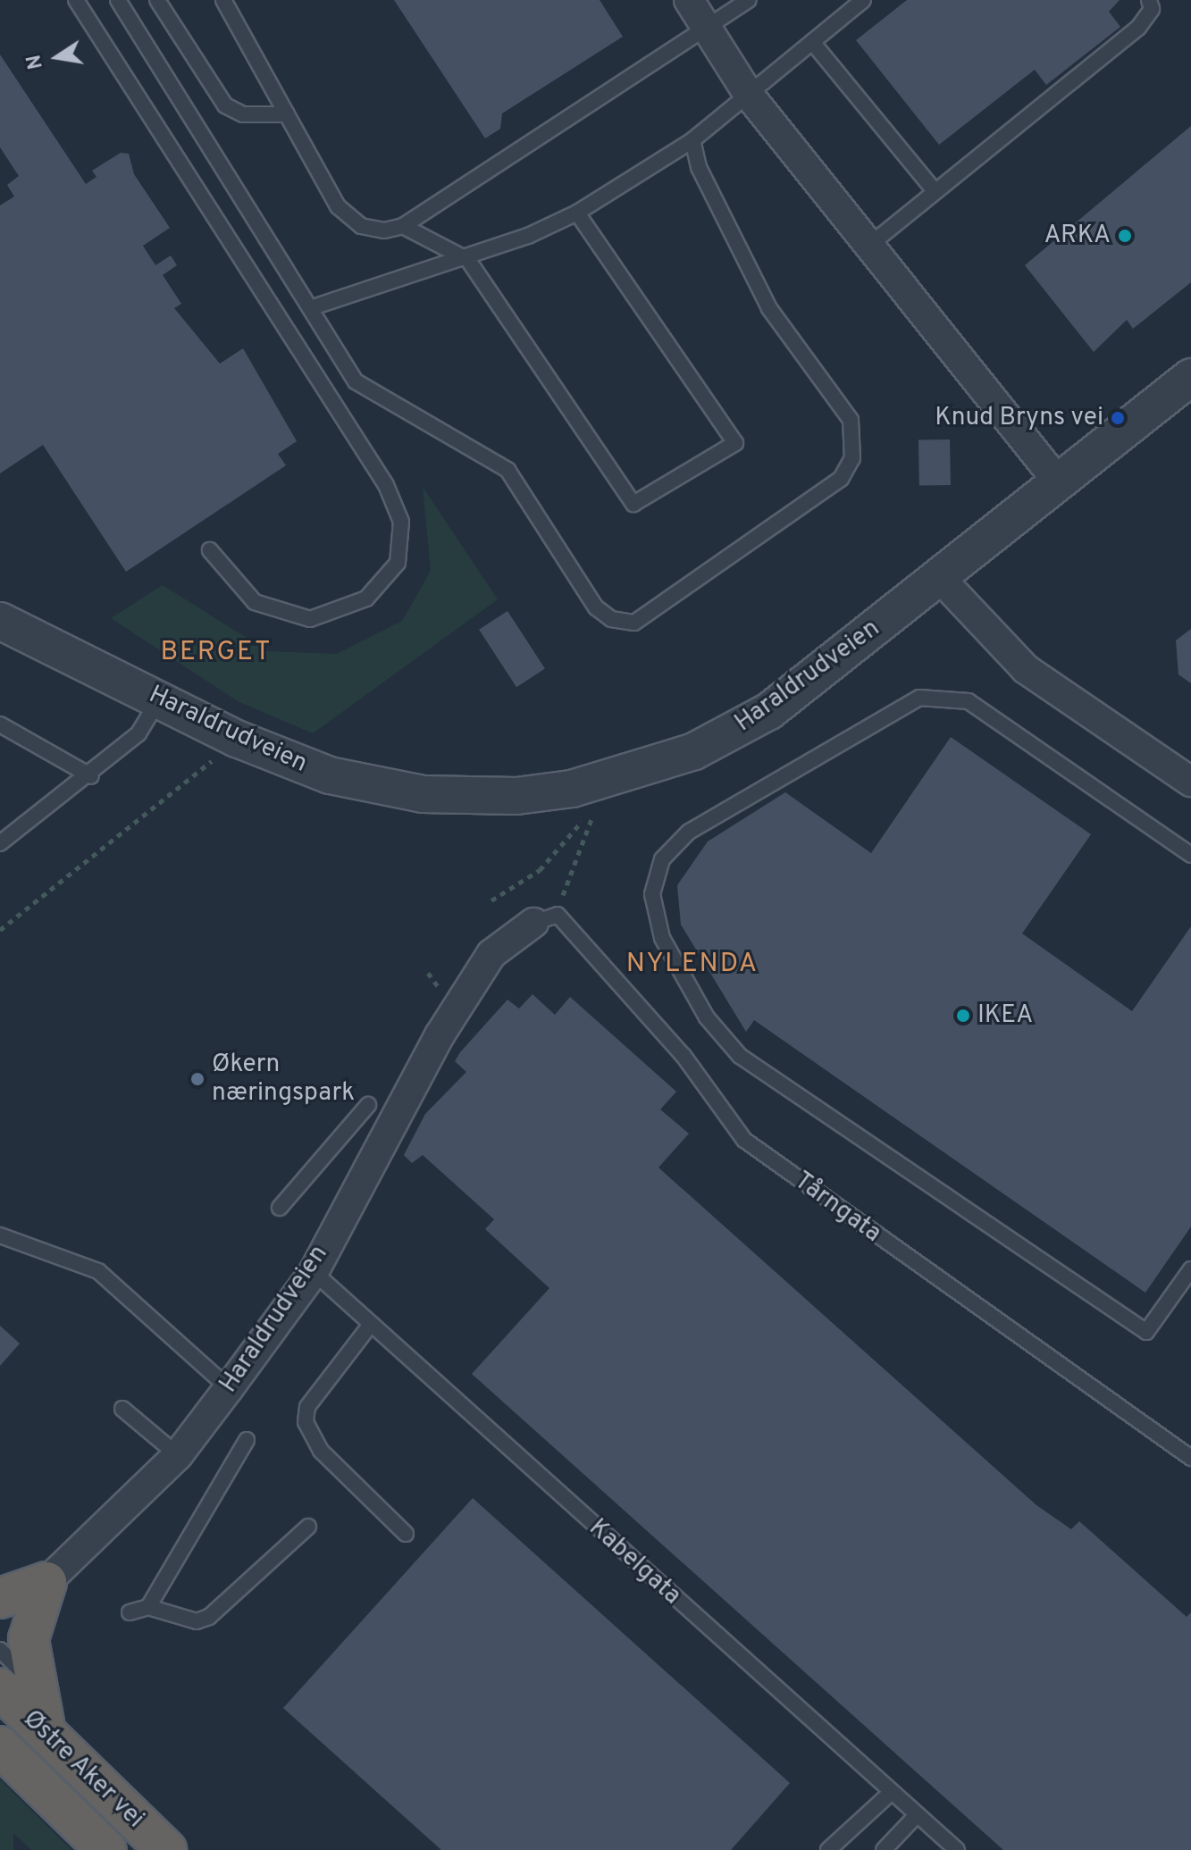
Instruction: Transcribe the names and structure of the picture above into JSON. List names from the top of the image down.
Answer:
{
  "streets": {
    "highway": ["Østre Aker vei"],
    "street": ["Haraldrudveien"],
    "lane": ["Tårngata", "Kabelgata"]
  },
  "crossings": [
    ["Haraldrudveien", "Tårngata"],
    ["Haraldrudveien", "Kabelgata"]
  ],
  "districts": ["BERGET", "NYLENDA"],
  "places": [
    "ARKA",
    "Knud Bryns vei",
    "IKEA",
    "Økern næringspark"
  ],
  "north": "left"
}
